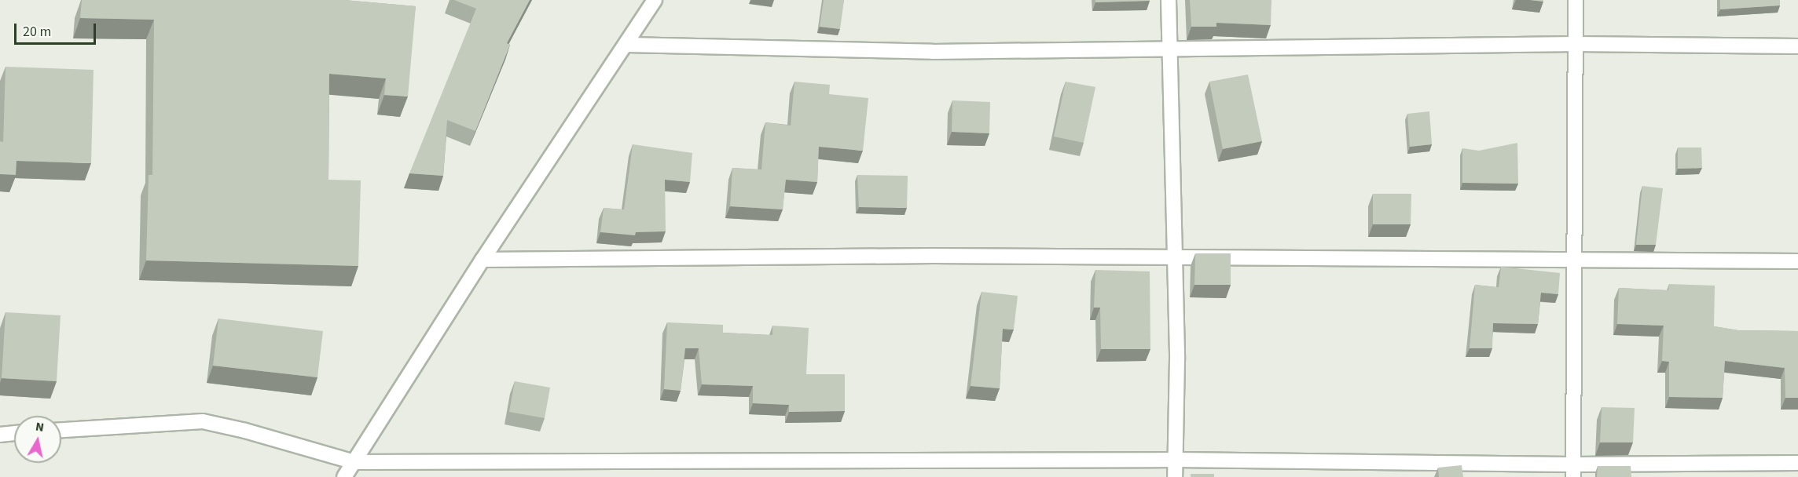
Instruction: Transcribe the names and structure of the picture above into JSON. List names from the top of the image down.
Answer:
{
  "scale_bar": "20 m",
  "north": "top"
}
